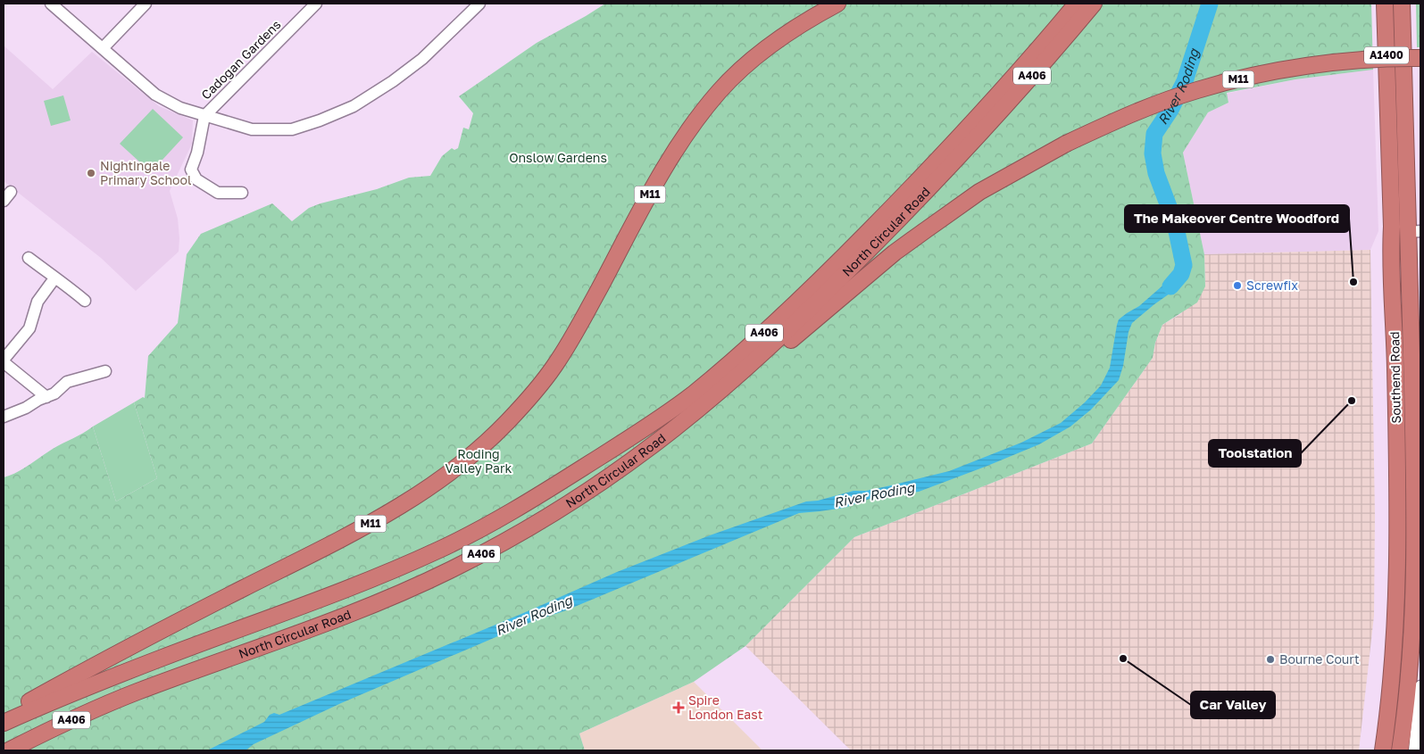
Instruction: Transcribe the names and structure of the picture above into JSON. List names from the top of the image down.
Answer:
{
  "streets": {
    "highway": [
      "A1400",
      "A406",
      "M11",
      "North Circular Road",
      "Southend Road"
    ],
    "street": ["Cadogan Gardens"]
  },
  "crossings": [
    ["M11", "North Circular Road"]
  ],
  "water": ["River Roding"],
  "parks": ["Onslow Gardens", "Roding Valley Park"],
  "places": {
    "other": [
      "Nightingale Primary School",
      "The Makeover Centre Woodford",
      "Screwfix",
      "Toolstation",
      "Car Valley",
      "Bourne Court"
    ],
    "health": ["Spire London East"]
  }
}
